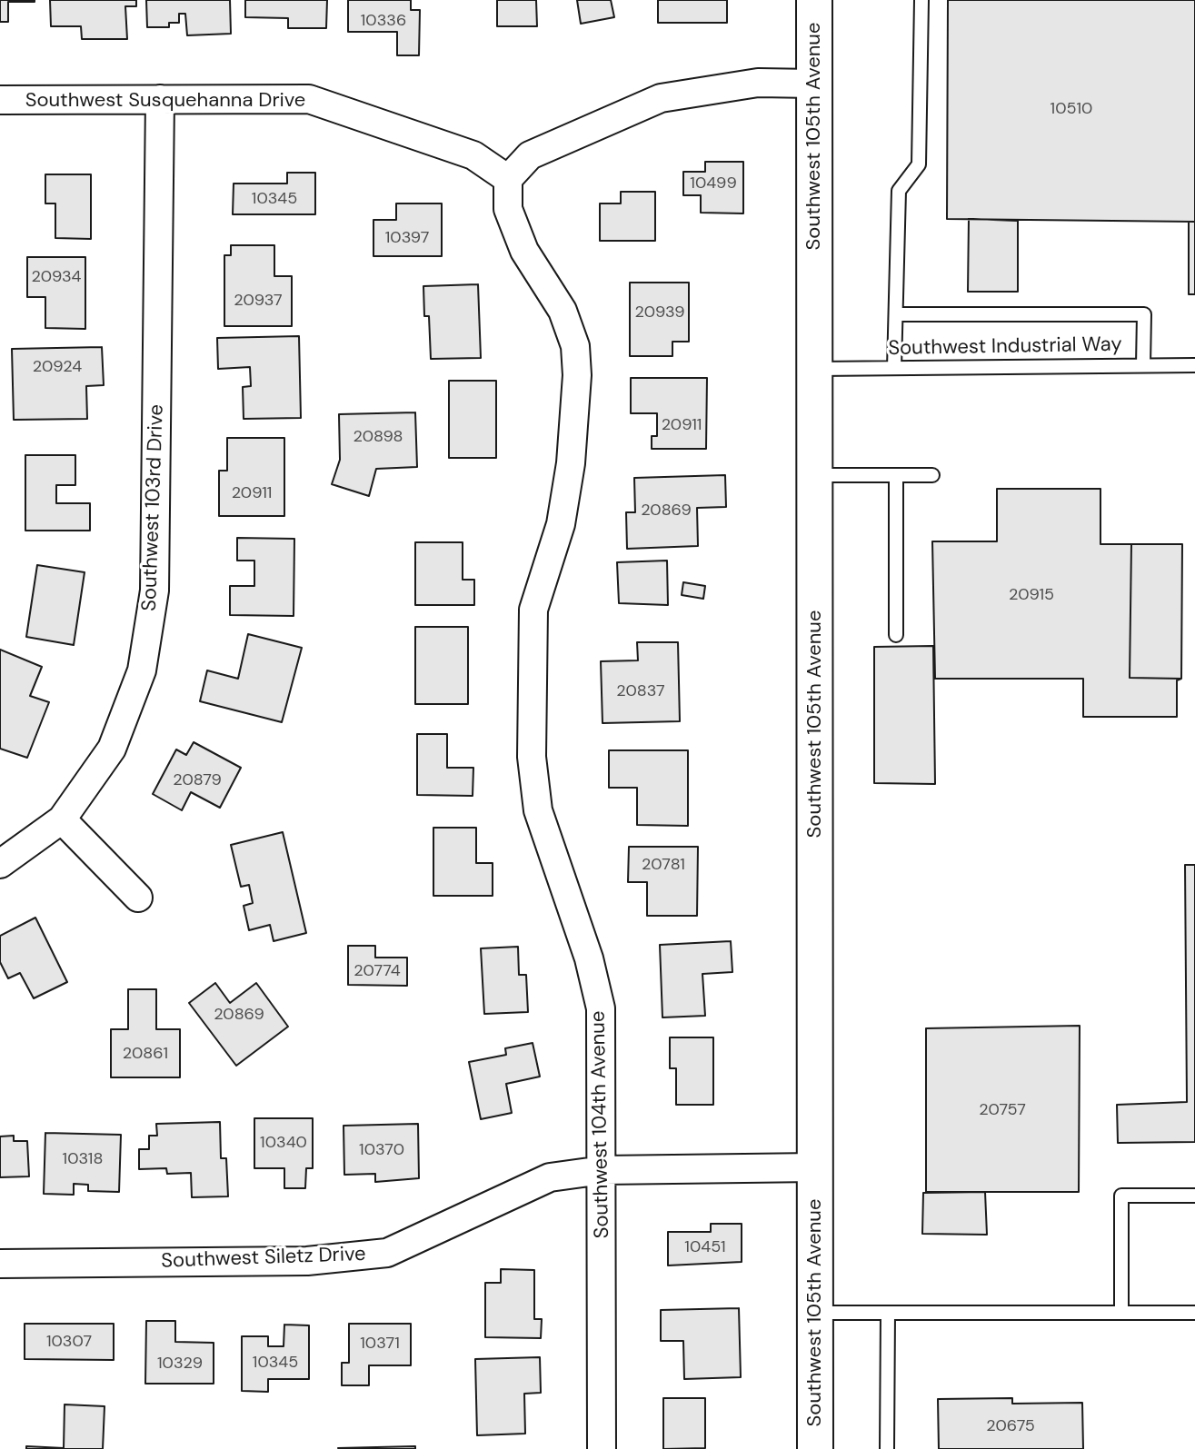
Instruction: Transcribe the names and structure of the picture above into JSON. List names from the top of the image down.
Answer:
{
  "streets": {
    "street": [
      "Southwest Susquehanna Drive",
      "Southwest 105th Avenue",
      "Southwest 103rd Drive",
      "Southwest 104th Avenue",
      "Southwest Siletz Drive"
    ],
    "lane": ["Southwest Industrial Way"]
  },
  "crossings": [
    ["Southwest Susquehanna Drive", "Southwest 103rd Drive"],
    ["Southwest Susquehanna Drive", "Southwest 104th Avenue"],
    ["Southwest 105th Avenue", "Southwest Industrial Way"],
    ["Southwest 105th Avenue", "Southwest Siletz Drive"],
    ["Southwest 104th Avenue", "Southwest Siletz Drive"]
  ],
  "house_numbers": [
    "10336",
    "10510",
    "10499",
    "10345",
    "10397",
    "20934",
    "20937",
    "20939",
    "20924",
    "20911",
    "20898",
    "20911",
    "20869",
    "20915",
    "20837",
    "20879",
    "20781",
    "20774",
    "20869",
    "20861",
    "20757",
    "10340",
    "10370",
    "10318",
    "10451",
    "10307",
    "10371",
    "10345",
    "10329",
    "20675"
  ]
}
